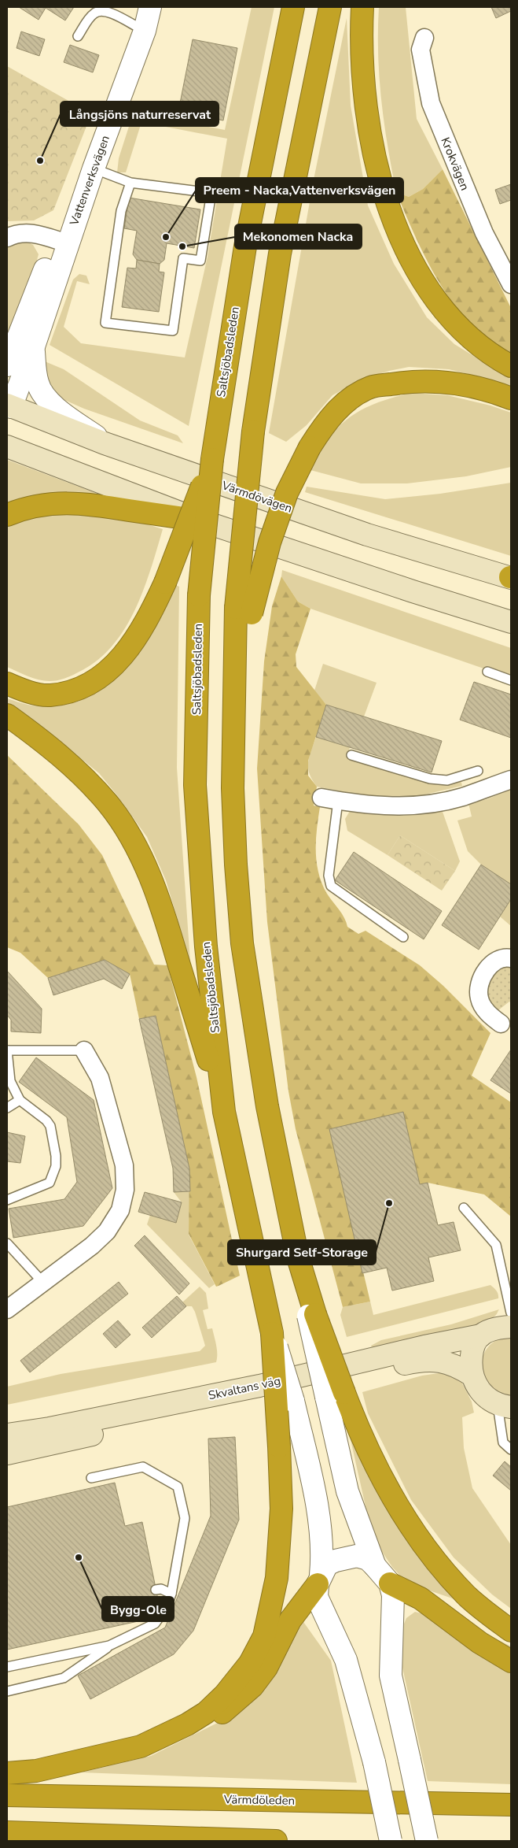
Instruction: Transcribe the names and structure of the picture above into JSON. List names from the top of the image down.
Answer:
{
  "streets": {
    "highway": ["Saltsjöbadsleden", "Värmdöleden"],
    "main road": ["Värmdövägen", "Skvaltans väg"],
    "street": ["Krokvägen", "Vattenverksvägen"]
  },
  "crossings": [
    ["Vattenverksvägen", "Värmdövägen"]
  ],
  "places": [
    "Långsjöns naturreservat",
    "Preem - Nacka,Vattenverksvägen",
    "Mekonomen Nacka",
    "Shurgard Self-Storage",
    "Bygg-Ole"
  ]
}
